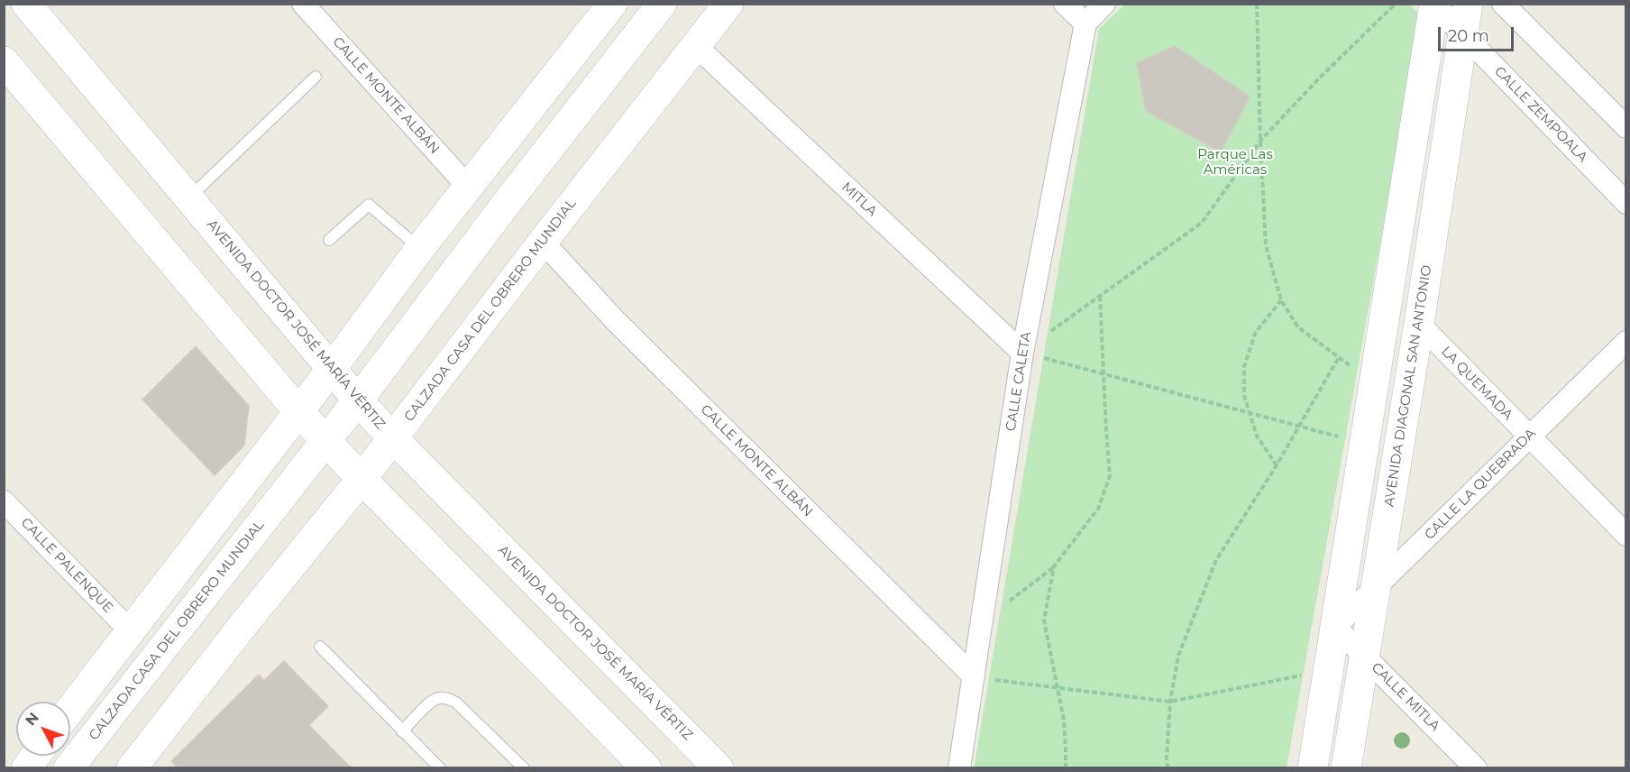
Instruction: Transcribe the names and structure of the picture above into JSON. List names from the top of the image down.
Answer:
{
  "streets": {
    "street": [
      "CALLE MONTE ALBÁN",
      "CALLE ZEMPOALA",
      "MITLA",
      "CALZADA CASA DEL OBRERO MUNDIAL",
      "AVENIDA DOCTOR JOSÉ MARÍA VÉRTIZ",
      "CALLE CALETA",
      "LA QUEMADA",
      "AVENIDA DIAGONAL SAN ANTONIO",
      "CALLE LA QUEBRADA",
      "CALLE PALENQUE",
      "CALLE MITLA"
    ]
  },
  "crossings": [
    ["CALLE MONTE ALBÁN", "CALZADA CASA DEL OBRERO MUNDIAL"],
    ["CALLE MONTE ALBÁN", "CALLE CALETA"],
    ["CALLE ZEMPOALA", "AVENIDA DIAGONAL SAN ANTONIO"],
    ["MITLA", "CALZADA CASA DEL OBRERO MUNDIAL"],
    ["MITLA", "CALLE CALETA"],
    ["CALZADA CASA DEL OBRERO MUNDIAL", "AVENIDA DOCTOR JOSÉ MARÍA VÉRTIZ"],
    ["LA QUEMADA", "AVENIDA DIAGONAL SAN ANTONIO"],
    ["LA QUEMADA", "CALLE LA QUEBRADA"],
    ["AVENIDA DIAGONAL SAN ANTONIO", "CALLE LA QUEBRADA"],
    ["AVENIDA DIAGONAL SAN ANTONIO", "CALLE MITLA"],
    ["CALLE LA QUEBRADA", "CALLE MITLA"]
  ],
  "parks": ["Parque Las Américas"],
  "scale_bar": "20 m",
  "north": "top left"
}
